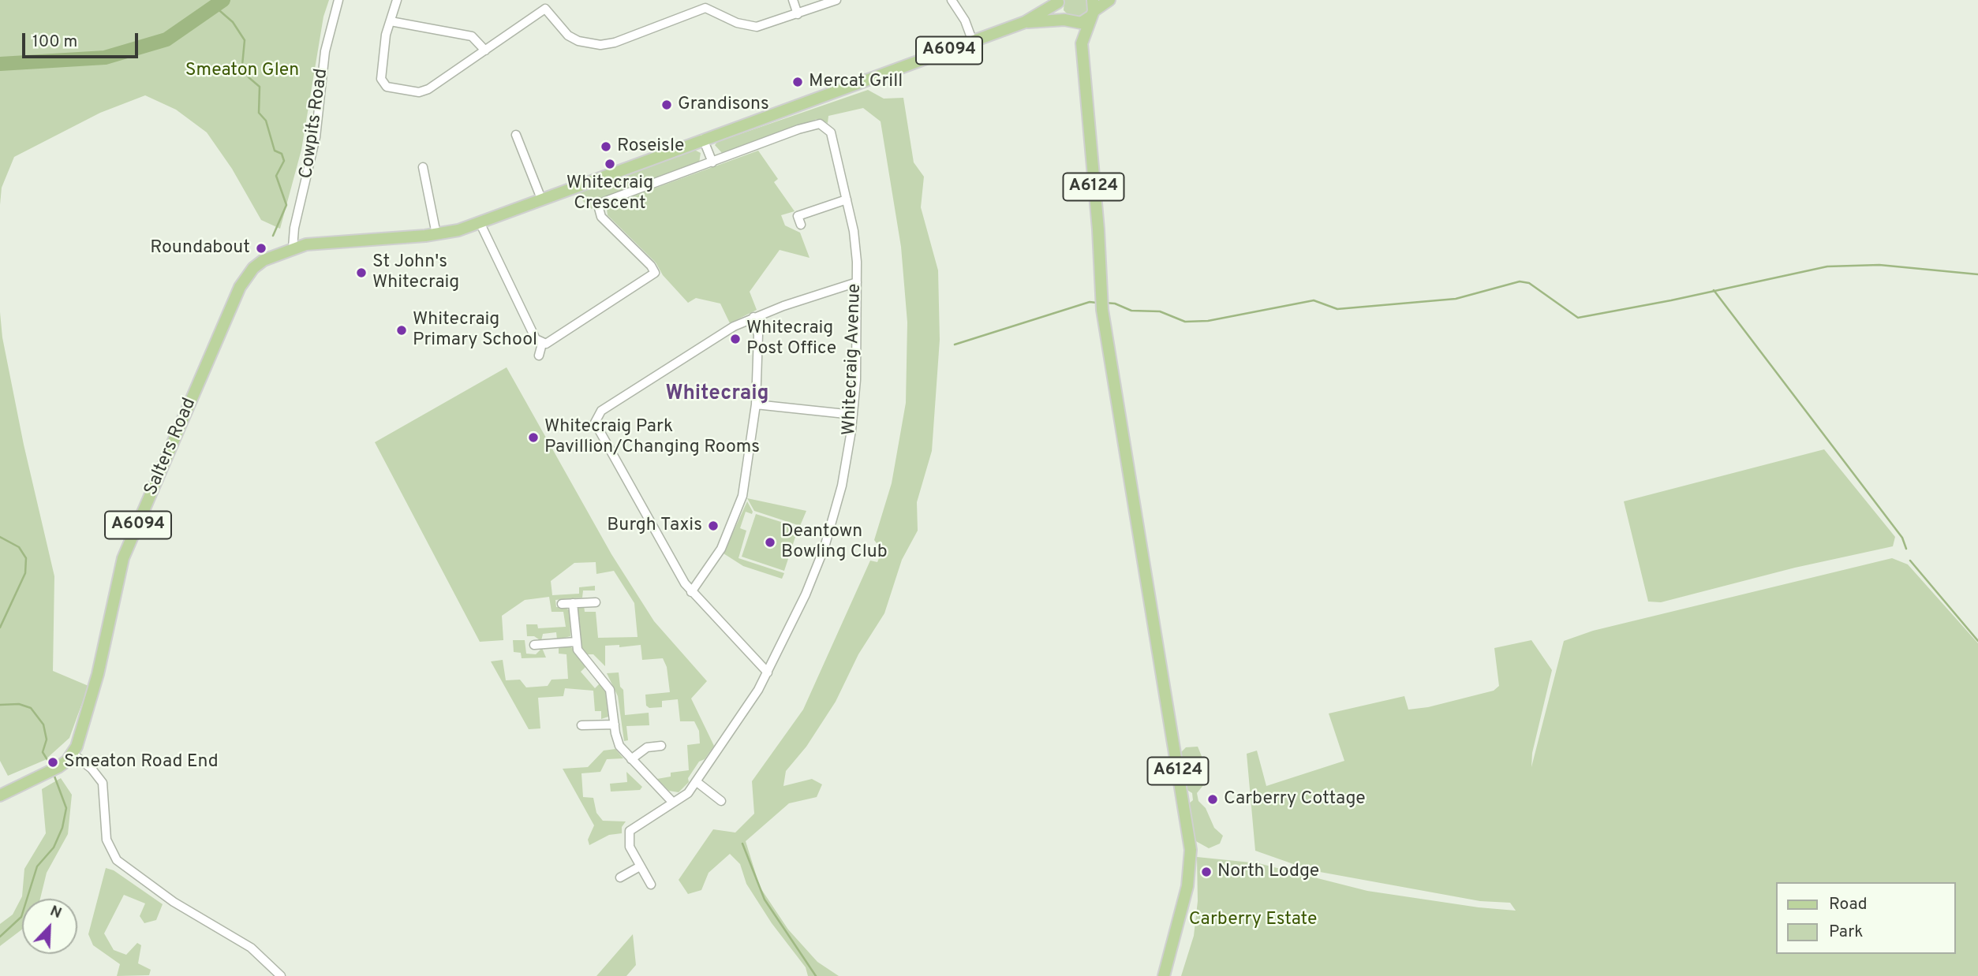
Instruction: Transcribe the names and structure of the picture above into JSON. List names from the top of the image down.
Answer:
{
  "streets": {
    "main road": ["A6094", "A6124", "Salters Road"],
    "street": ["Cowpits Road", "Whitecraig Avenue"]
  },
  "crossings": [
    ["A6094", "Cowpits Road"],
    ["A6094", "A6124"],
    ["A6094", "Salters Road"],
    ["Cowpits Road", "Salters Road"]
  ],
  "districts": ["Whitecraig"],
  "parks": ["Smeaton Glen", "Carberry Estate"],
  "places": [
    "Mercat Grill",
    "Grandisons",
    "Roseisle",
    "Whitecraig Crescent",
    "Roundabout",
    "St John's Whitecraig",
    "Whitecraig Primary School",
    "Whitecraig Post Office",
    "Whitecraig Park Pavillion/Changing Rooms",
    "Burgh Taxis",
    "Deantown Bowling Club",
    "Smeaton Road End",
    "Carberry Cottage",
    "North Lodge"
  ],
  "legend": ["Road", "Park"],
  "scale_bar": "100 m",
  "north": "top right"
}
